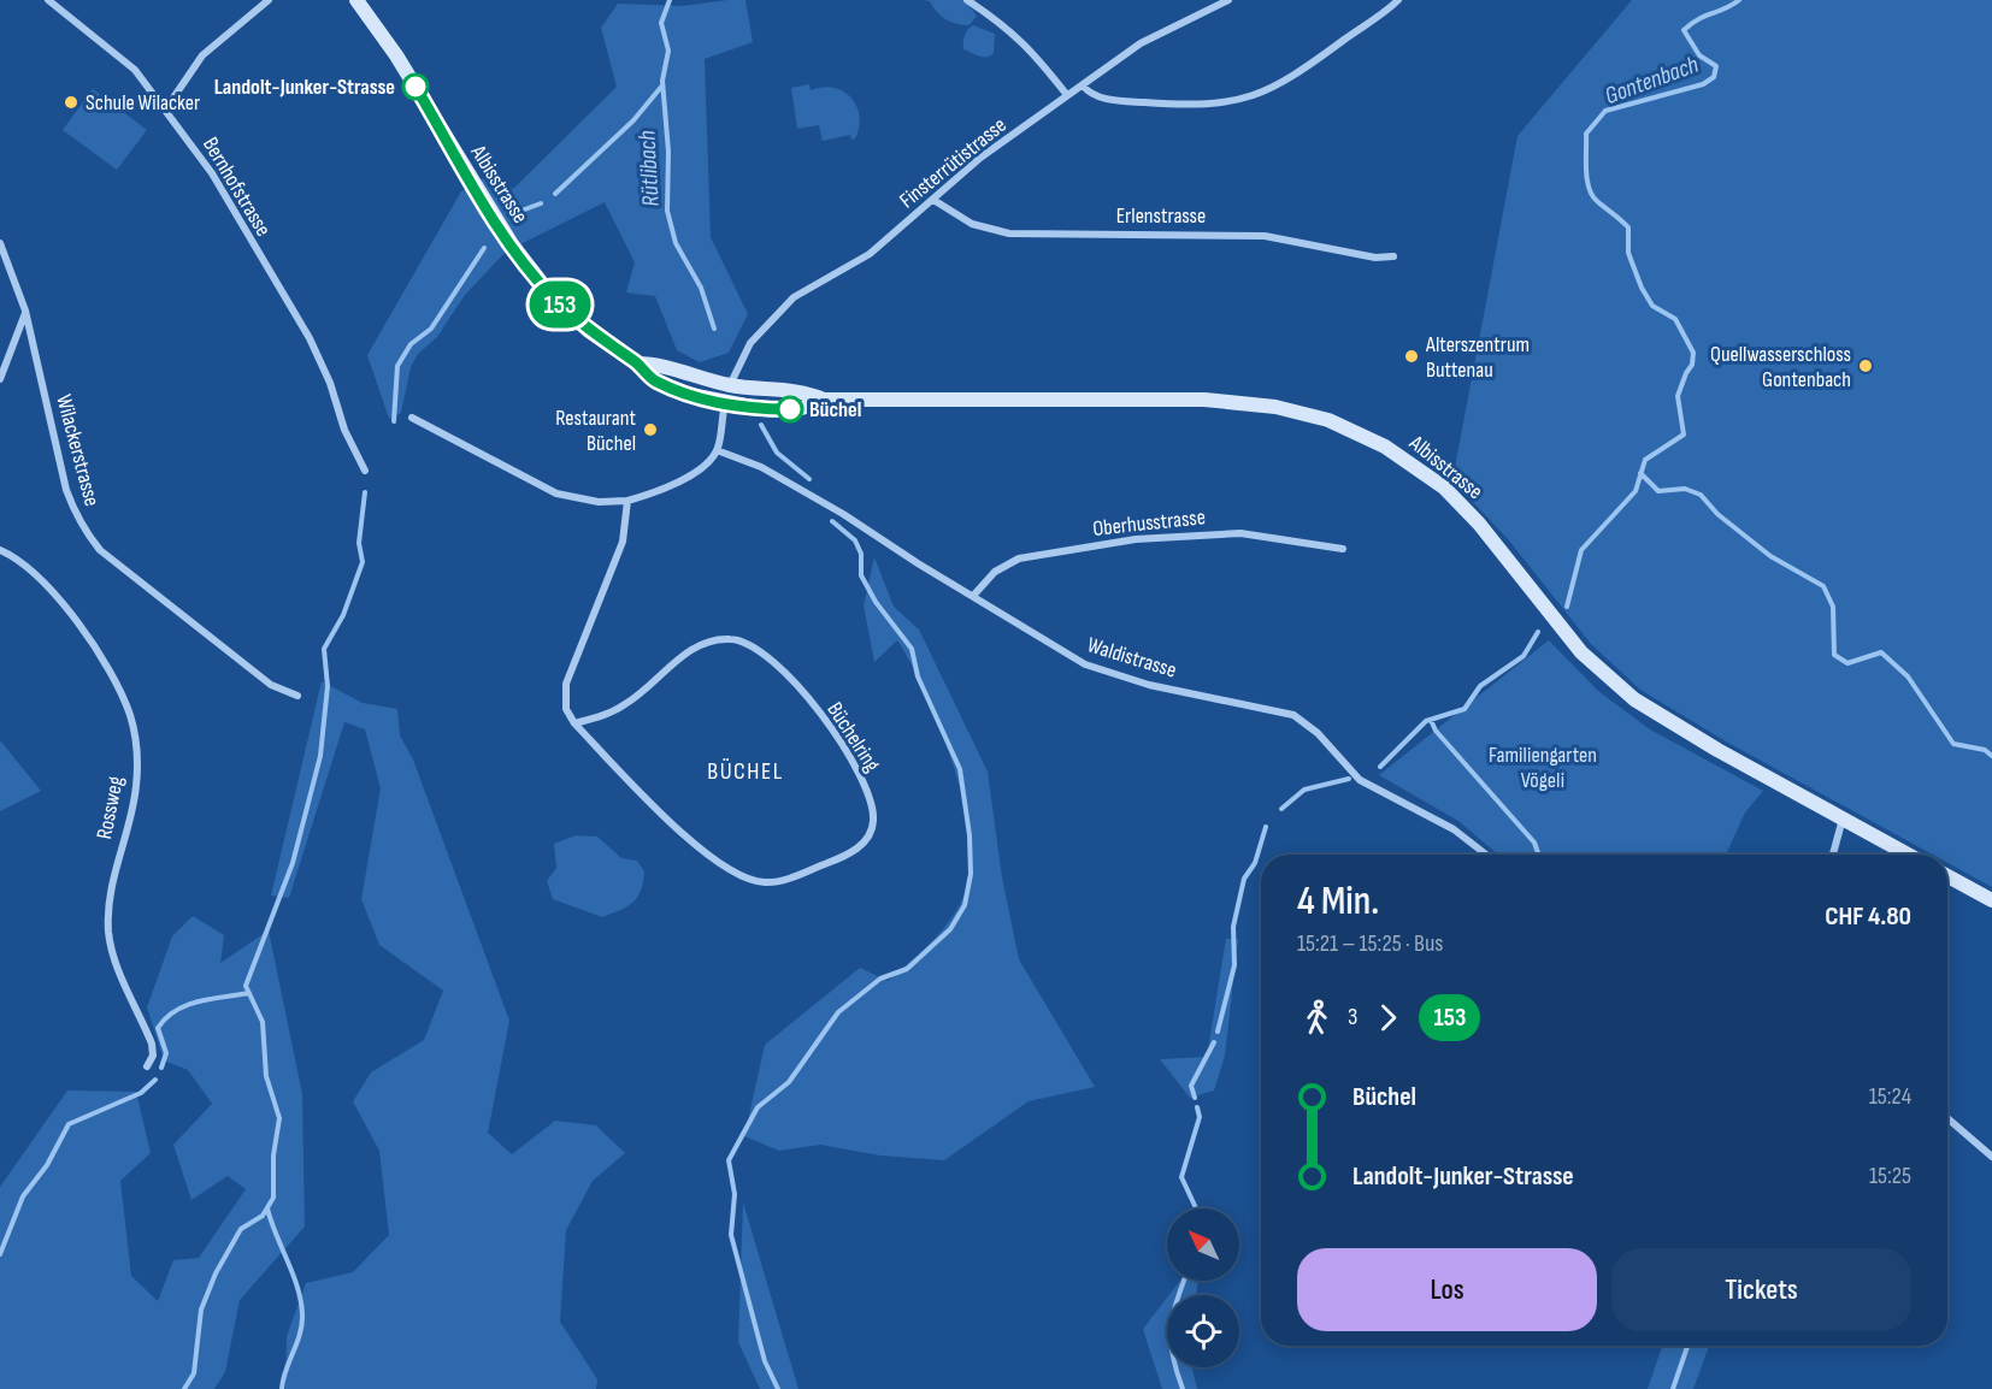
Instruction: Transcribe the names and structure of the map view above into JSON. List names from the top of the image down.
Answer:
{
  "streets": {
    "main road": ["Albisstrasse"],
    "street": [
      "Finsterrütistrasse",
      "Bernhofstrasse",
      "Erlenstrasse",
      "Wilackerstrasse",
      "Oberhusstrasse",
      "Waldistrasse",
      "Büchelring",
      "Rossweg"
    ]
  },
  "crossings": [
    ["Finsterrütistrasse", "Albisstrasse"],
    ["Finsterrütistrasse", "Erlenstrasse"],
    ["Oberhusstrasse", "Waldistrasse"]
  ],
  "districts": ["BÜCHEL"],
  "water": ["Gontenbach", "Rütlibach"],
  "parks": ["Familiengarten Vögeli"],
  "places": [
    "Landolt-Junker-Strasse",
    "Schule Wilacker",
    "Alterszentrum Buttenau",
    "Quellwasserschloss Gontenbach",
    "Büchel",
    "Restaurant Büchel"
  ],
  "lines": ["bus line 153"],
  "north": "top left",
  "page": {
    "on_map": "153",
    "heading": ["4 Min.", "15:21 – 15:25 · Bus", "CHF 4.80"],
    "legs": ["3", "153"],
    "list": [
      {
        "name": "Büchel",
        "value": "15:24"
      },
      {
        "name": "Landolt-Junker-Strasse",
        "value": "15:25"
      }
    ],
    "buttons": ["Los", "Tickets"]
  }
}
